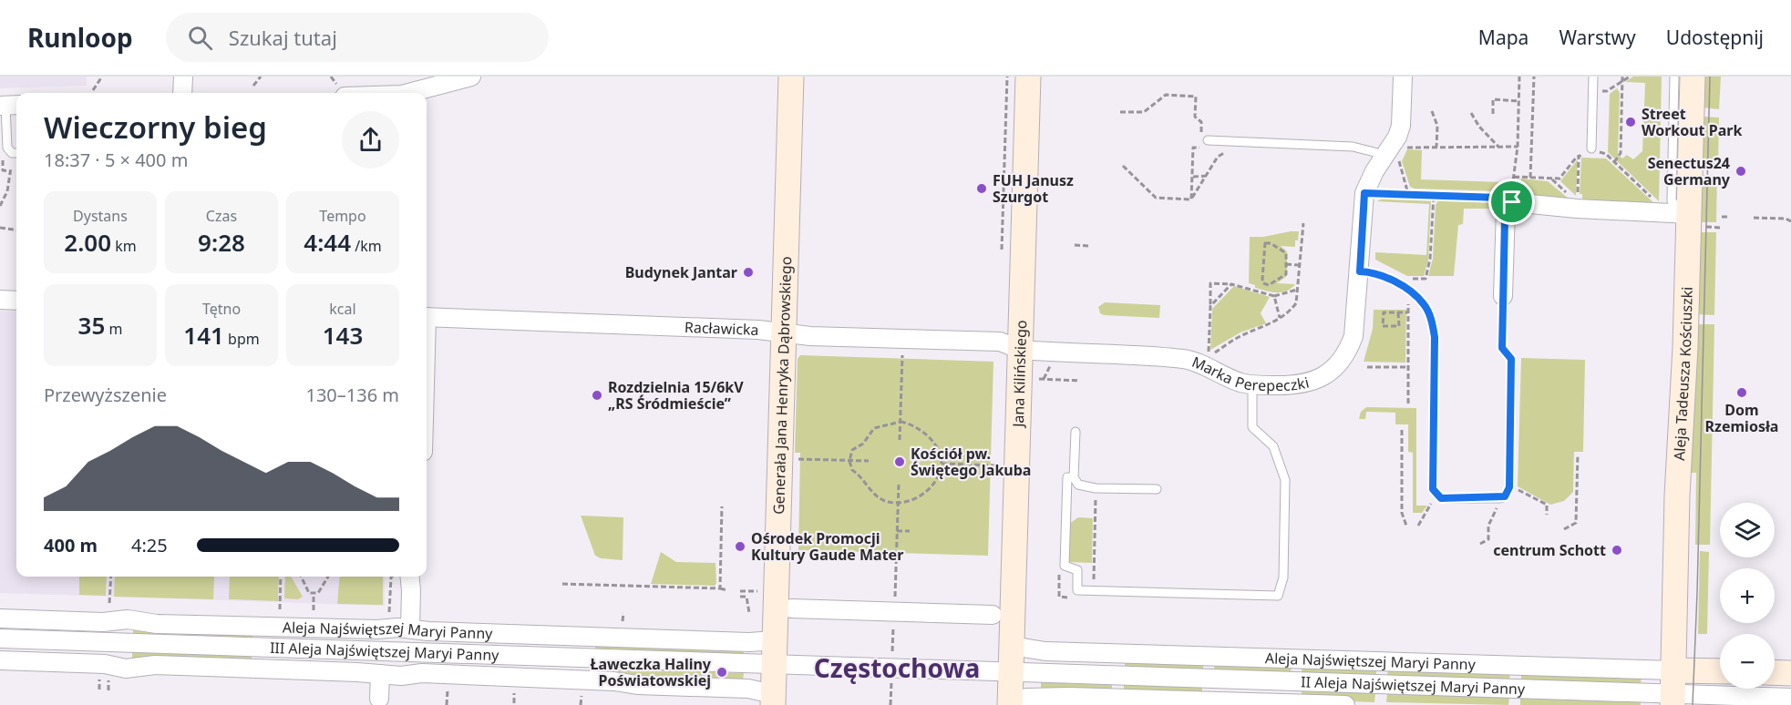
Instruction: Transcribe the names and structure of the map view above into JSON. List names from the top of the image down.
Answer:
{
  "streets": {
    "street": [
      "Racławicka",
      "Marka Perepeczki",
      "Jana Kilińskiego",
      "Aleja Tadeusza Kościuszki",
      "Generała Jana Henryka Dąbrowskiego",
      "Aleja Najświętszej Maryi Panny",
      "III Aleja Najświętszej Maryi Panny",
      "II Aleja Najświętszej Maryi Panny"
    ]
  },
  "crossings": [
    ["Racławicka", "Marka Perepeczki"],
    ["Racławicka", "Jana Kilińskiego"],
    ["Racławicka", "Generała Jana Henryka Dąbrowskiego"],
    ["Marka Perepeczki", "Jana Kilińskiego"],
    ["Jana Kilińskiego", "Aleja Najświętszej Maryi Panny"],
    ["Jana Kilińskiego", "II Aleja Najświętszej Maryi Panny"],
    ["Aleja Tadeusza Kościuszki", "Aleja Najświętszej Maryi Panny"],
    ["Aleja Tadeusza Kościuszki", "II Aleja Najświętszej Maryi Panny"],
    ["Generała Jana Henryka Dąbrowskiego", "Aleja Najświętszej Maryi Panny"],
    ["Generała Jana Henryka Dąbrowskiego", "III Aleja Najświętszej Maryi Panny"]
  ],
  "districts": ["Częstochowa"],
  "places": [
    "Street Workout Park",
    "Senectus24 Germany",
    "FUH Janusz Szurgot",
    "Budynek Jantar",
    "Dom Rzemiosła",
    "Rozdzielnia 15/6kV „RS Śródmieście”",
    "Kościół pw. Świętego Jakuba",
    "Ośrodek Promocji Kultury Gaude Mater",
    "centrum Schott",
    "Ławeczka Haliny Poświatowskiej"
  ],
  "page": {
    "header": "Runloop",
    "search": "Szukaj tutaj",
    "nav": ["Mapa", "Warstwy", "Udostępnij"],
    "heading": ["Wieczorny bieg", "18:37 · 5 × 400 m"],
    "stats": [
      ["Dystans", "2.00 km"],
      ["Czas", "9:28"],
      ["Tempo", "4:44 /km"],
      ["35 m"],
      ["Tętno", "141 bpm"],
      ["kcal", "143"]
    ],
    "chart": ["Przewyższenie", "130–136 m"],
    "map_buttons": ["+", "−"],
    "list": [
      {
        "name": "400 m",
        "note": "4:25"
      }
    ]
  }
}
